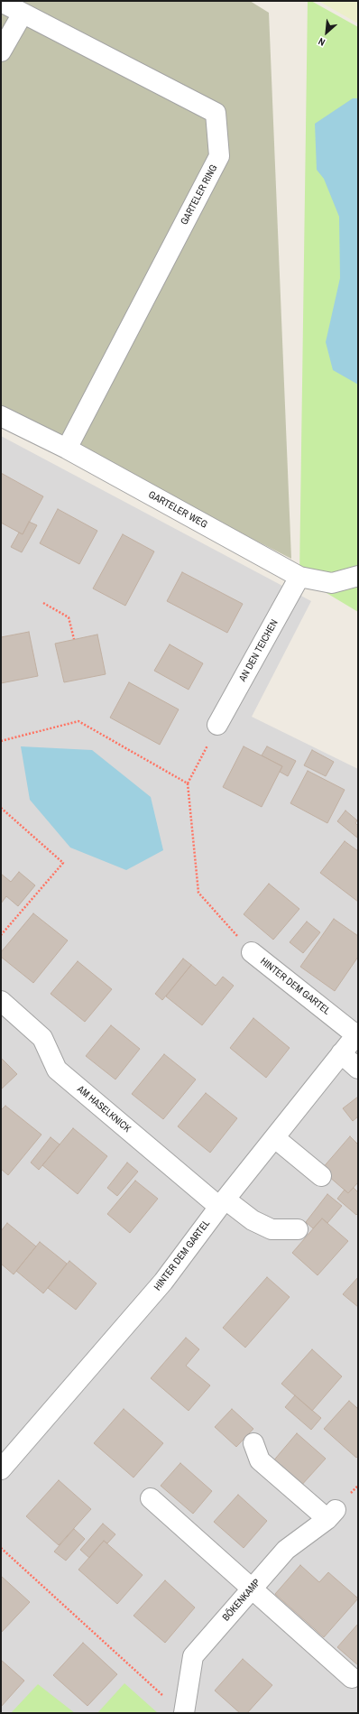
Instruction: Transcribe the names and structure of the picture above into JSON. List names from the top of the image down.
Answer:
{
  "streets": {
    "street": [
      "GARTELER RING",
      "GARTELER WEG",
      "AN DEN TEICHEN",
      "HINTER DEM GARTEL",
      "AM HASELKNICK",
      "BÖKENKAMP"
    ]
  },
  "crossings": [
    ["GARTELER RING", "GARTELER WEG"],
    ["GARTELER WEG", "AN DEN TEICHEN"],
    ["HINTER DEM GARTEL", "AM HASELKNICK"]
  ],
  "north": "bottom left"
}
